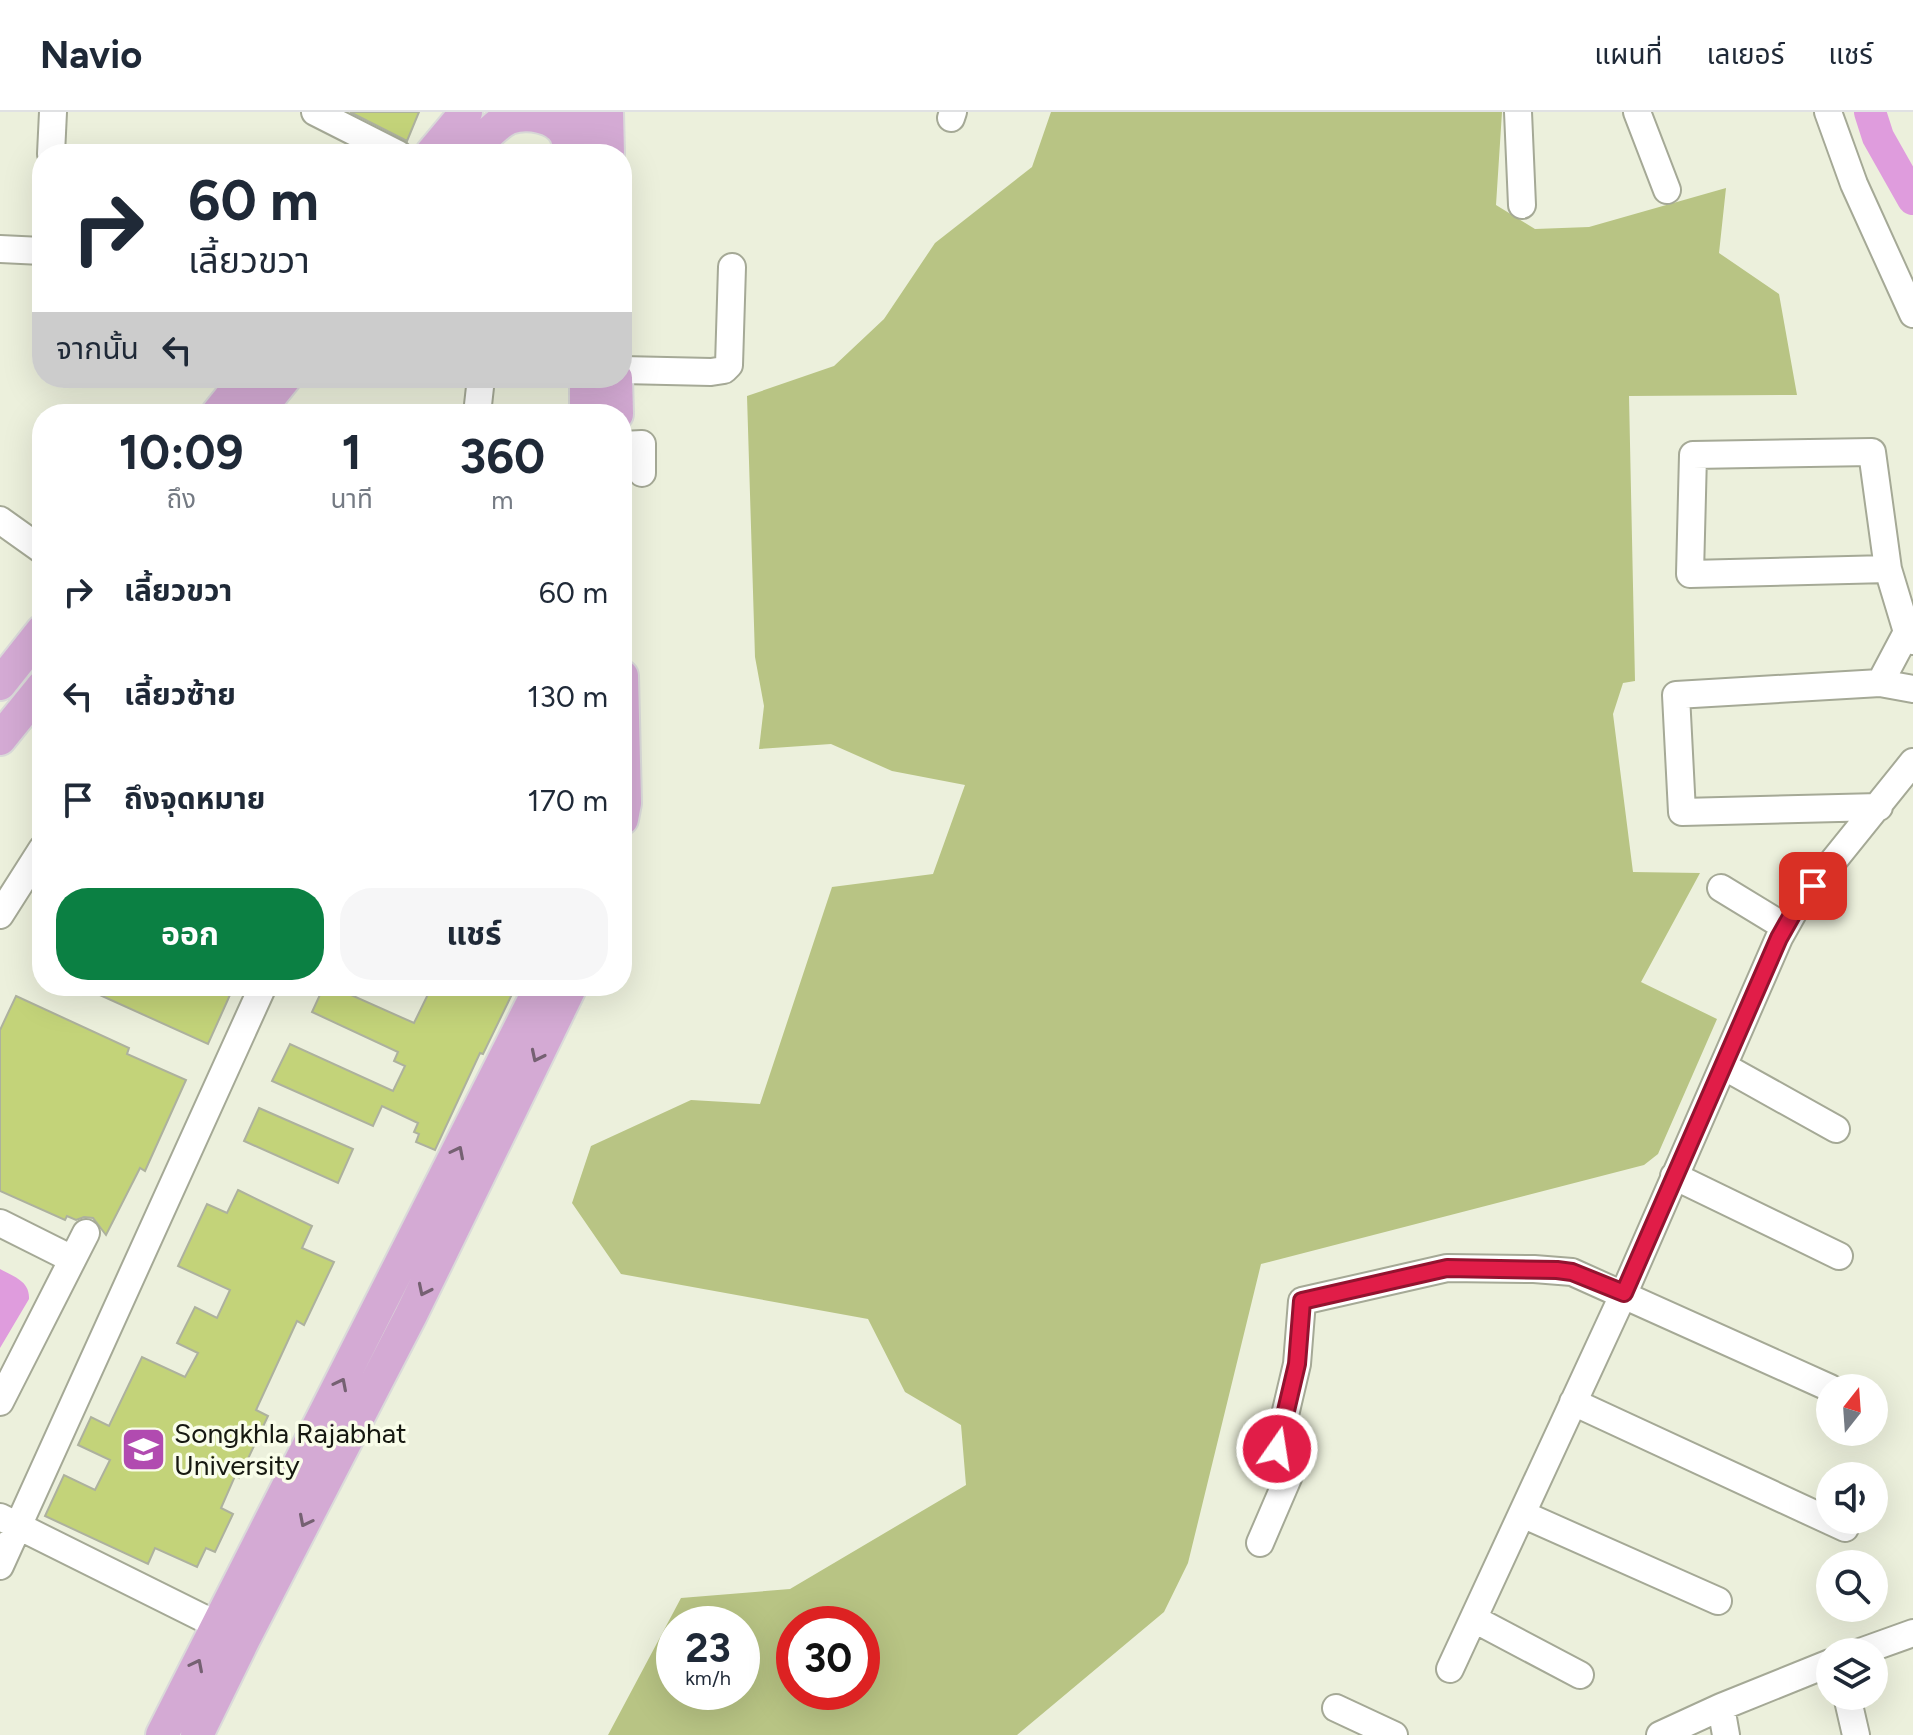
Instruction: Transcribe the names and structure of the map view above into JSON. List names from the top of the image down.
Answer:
{
  "places": {
    "school or university": ["Songkhla Rajabhat University"]
  },
  "north": "top",
  "page": {
    "header": "Navio",
    "nav": ["แผนที่", "เลเยอร์", "แชร์"],
    "turn": ["60 m", "เลี้ยวขวา"],
    "then": "จากนั้น",
    "eta": [
      "10:09",
      "ถึง",
      "1",
      "นาที",
      "360",
      "m"
    ],
    "list": [
      {
        "name": "เลี้ยวขวา",
        "value": "60 m"
      },
      {
        "name": "เลี้ยวซ้าย",
        "value": "130 m"
      },
      {
        "name": "ถึงจุดหมาย",
        "value": "170 m"
      }
    ],
    "buttons": ["ออก", "แชร์"],
    "speed": "23 km/h",
    "limit": "30"
  }
}
